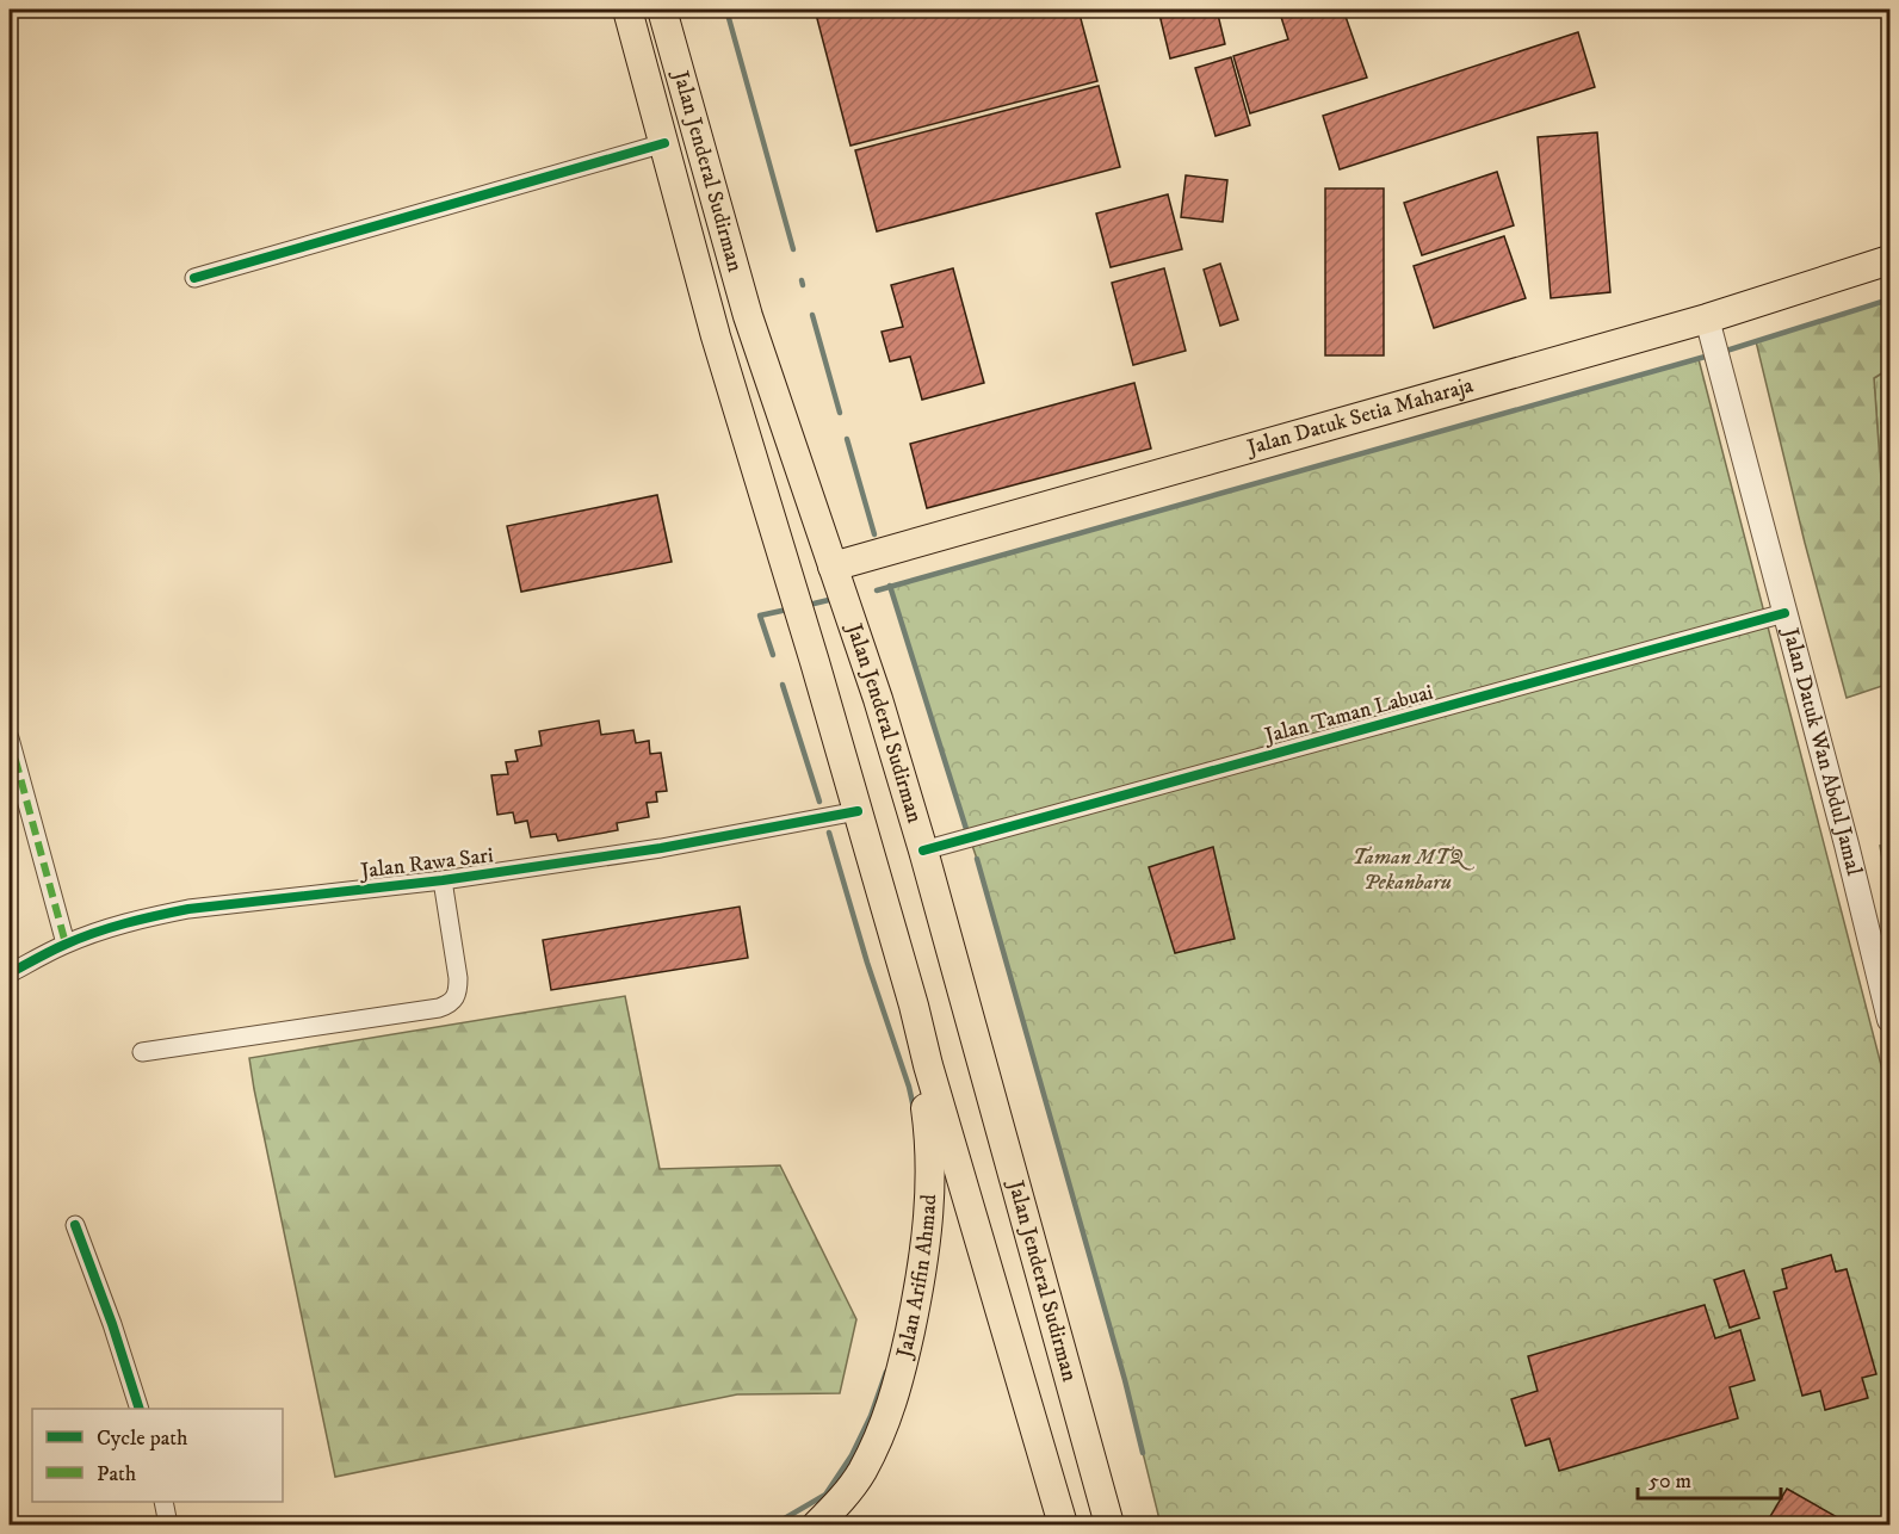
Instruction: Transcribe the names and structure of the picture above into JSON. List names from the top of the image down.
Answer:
{
  "streets": {
    "main road": ["Jalan Jenderal Sudirman", "Jalan Datuk Setia Maharaja", "Jalan Arifin Ahmad"],
    "street": ["Jalan Taman Labuai", "Jalan Datuk Wan Abdul Jamal", "Jalan Rawa Sari"]
  },
  "crossings": [
    ["Jalan Jenderal Sudirman", "Jalan Datuk Setia Maharaja"],
    ["Jalan Jenderal Sudirman", "Jalan Taman Labuai"],
    ["Jalan Jenderal Sudirman", "Jalan Rawa Sari"],
    ["Jalan Jenderal Sudirman", "Jalan Arifin Ahmad"],
    ["Jalan Datuk Setia Maharaja", "Jalan Datuk Wan Abdul Jamal"],
    ["Jalan Taman Labuai", "Jalan Datuk Wan Abdul Jamal"]
  ],
  "parks": ["Taman MTQ Pekanbaru"],
  "legend": ["Cycle path", "Path"],
  "scale_bar": "50 m"
}
